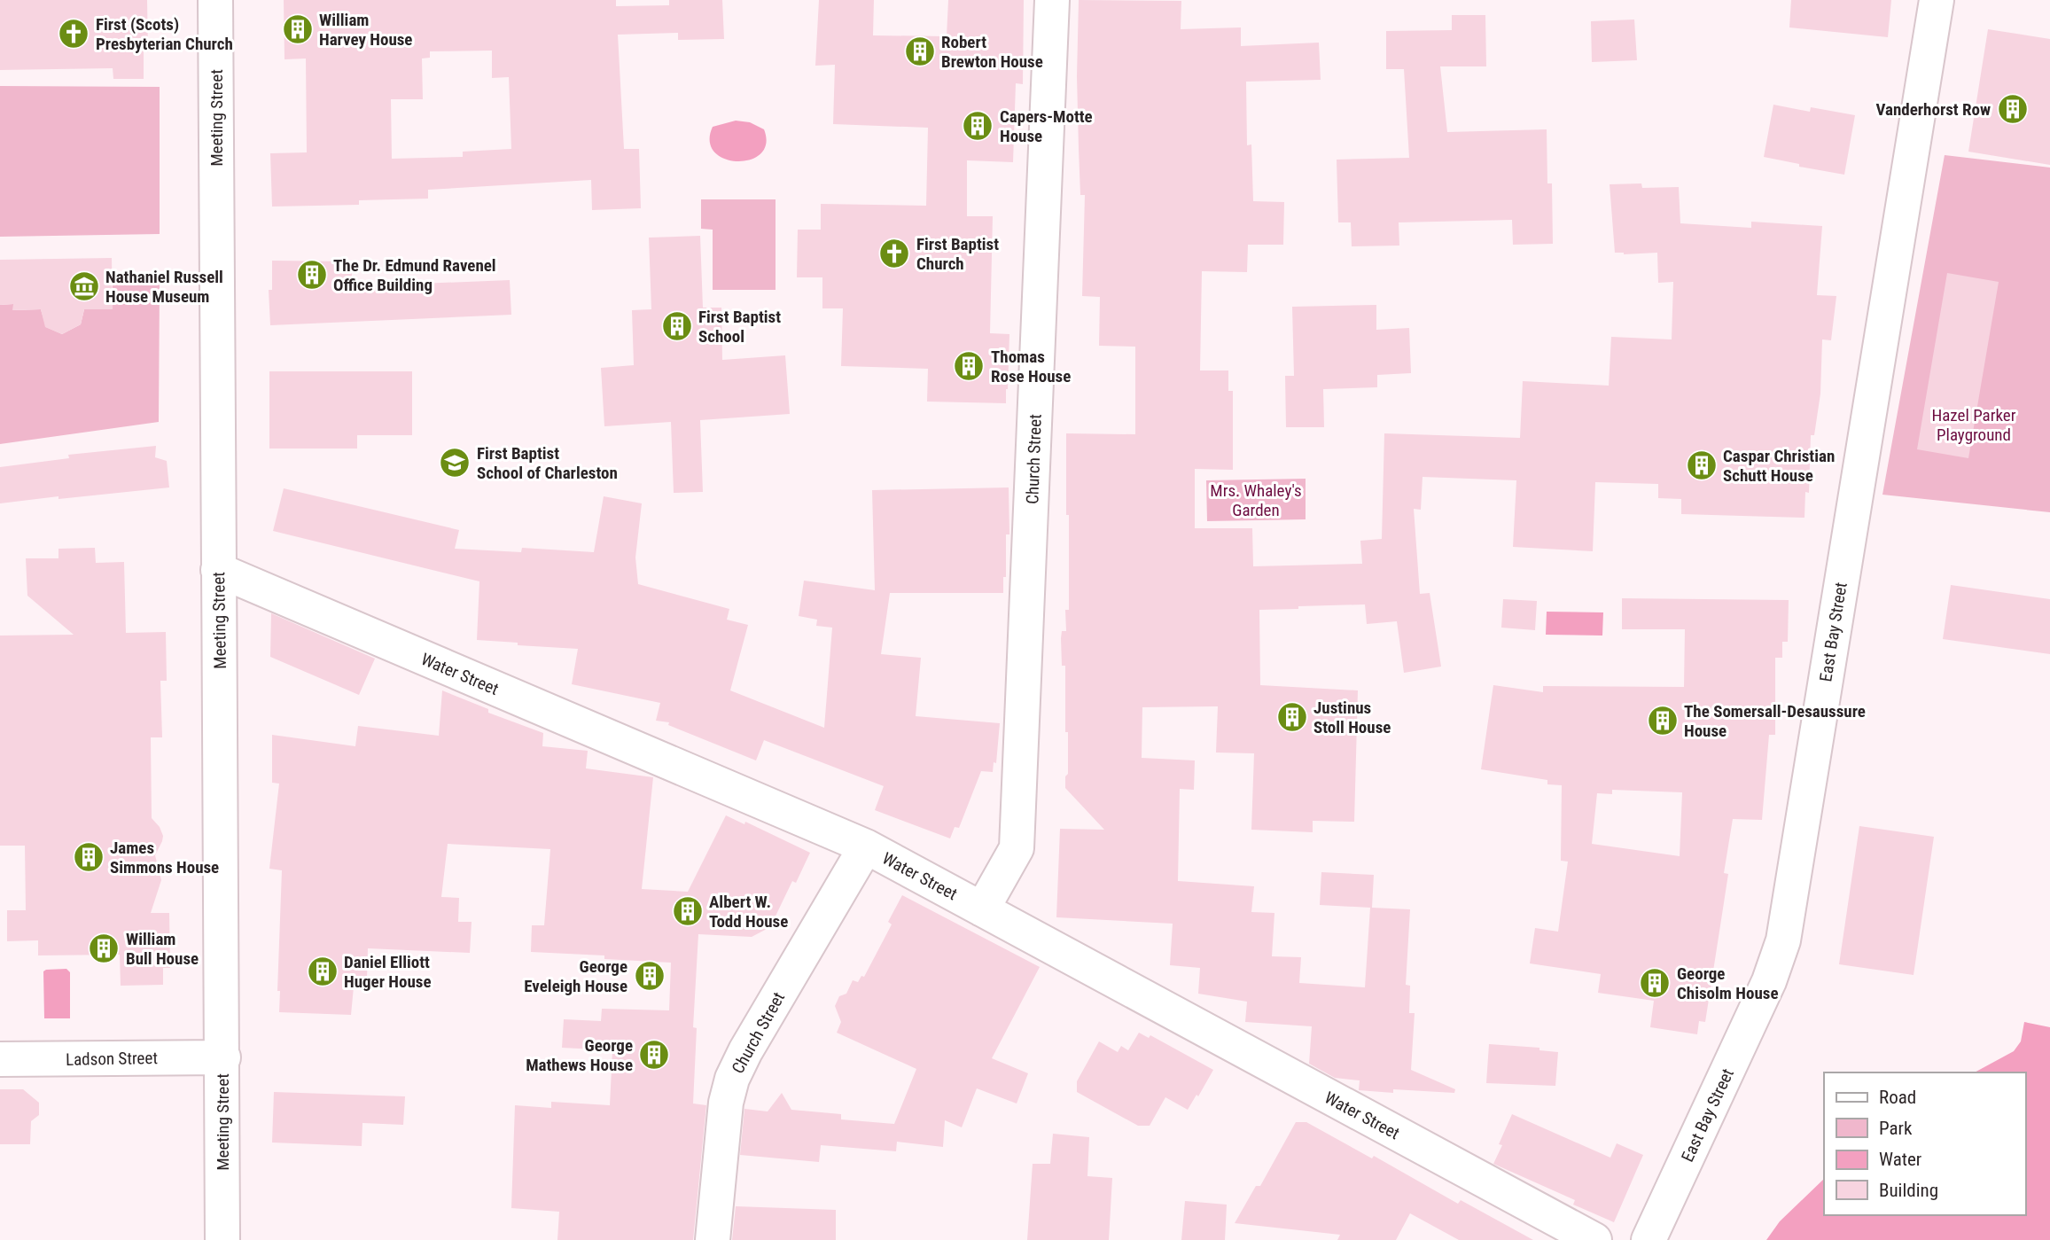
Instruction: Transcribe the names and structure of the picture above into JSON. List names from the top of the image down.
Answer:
{
  "streets": {
    "street": [
      "Meeting Street",
      "Church Street",
      "East Bay Street",
      "Water Street",
      "Ladson Street"
    ]
  },
  "crossings": [
    ["Meeting Street", "Water Street"],
    ["Meeting Street", "Ladson Street"],
    ["Church Street", "Water Street"]
  ],
  "parks": ["Hazel Parker Playground", "Mrs. Whaley's Garden"],
  "places": {
    "building": [
      "William Harvey House",
      "Robert Brewton House",
      "Vanderhorst Row",
      "Capers-Motte House",
      "The Dr. Edmund Ravenel Office Building",
      "First Baptist School",
      "Thomas Rose House",
      "Caspar Christian Schutt House",
      "Justinus Stoll House",
      "The Somersall-Desaussure House",
      "James Simmons House",
      "Albert W. Todd House",
      "William Bull House",
      "Daniel Elliott Huger House",
      "George Eveleigh House",
      "George Chisolm House",
      "George Mathews House"
    ],
    "church": ["First (Scots) Presbyterian Church", "First Baptist Church"],
    "museum": ["Nathaniel Russell House Museum"],
    "school or university": ["First Baptist School of Charleston"]
  },
  "legend": [
    "Road",
    "Park",
    "Water",
    "Building"
  ]
}
